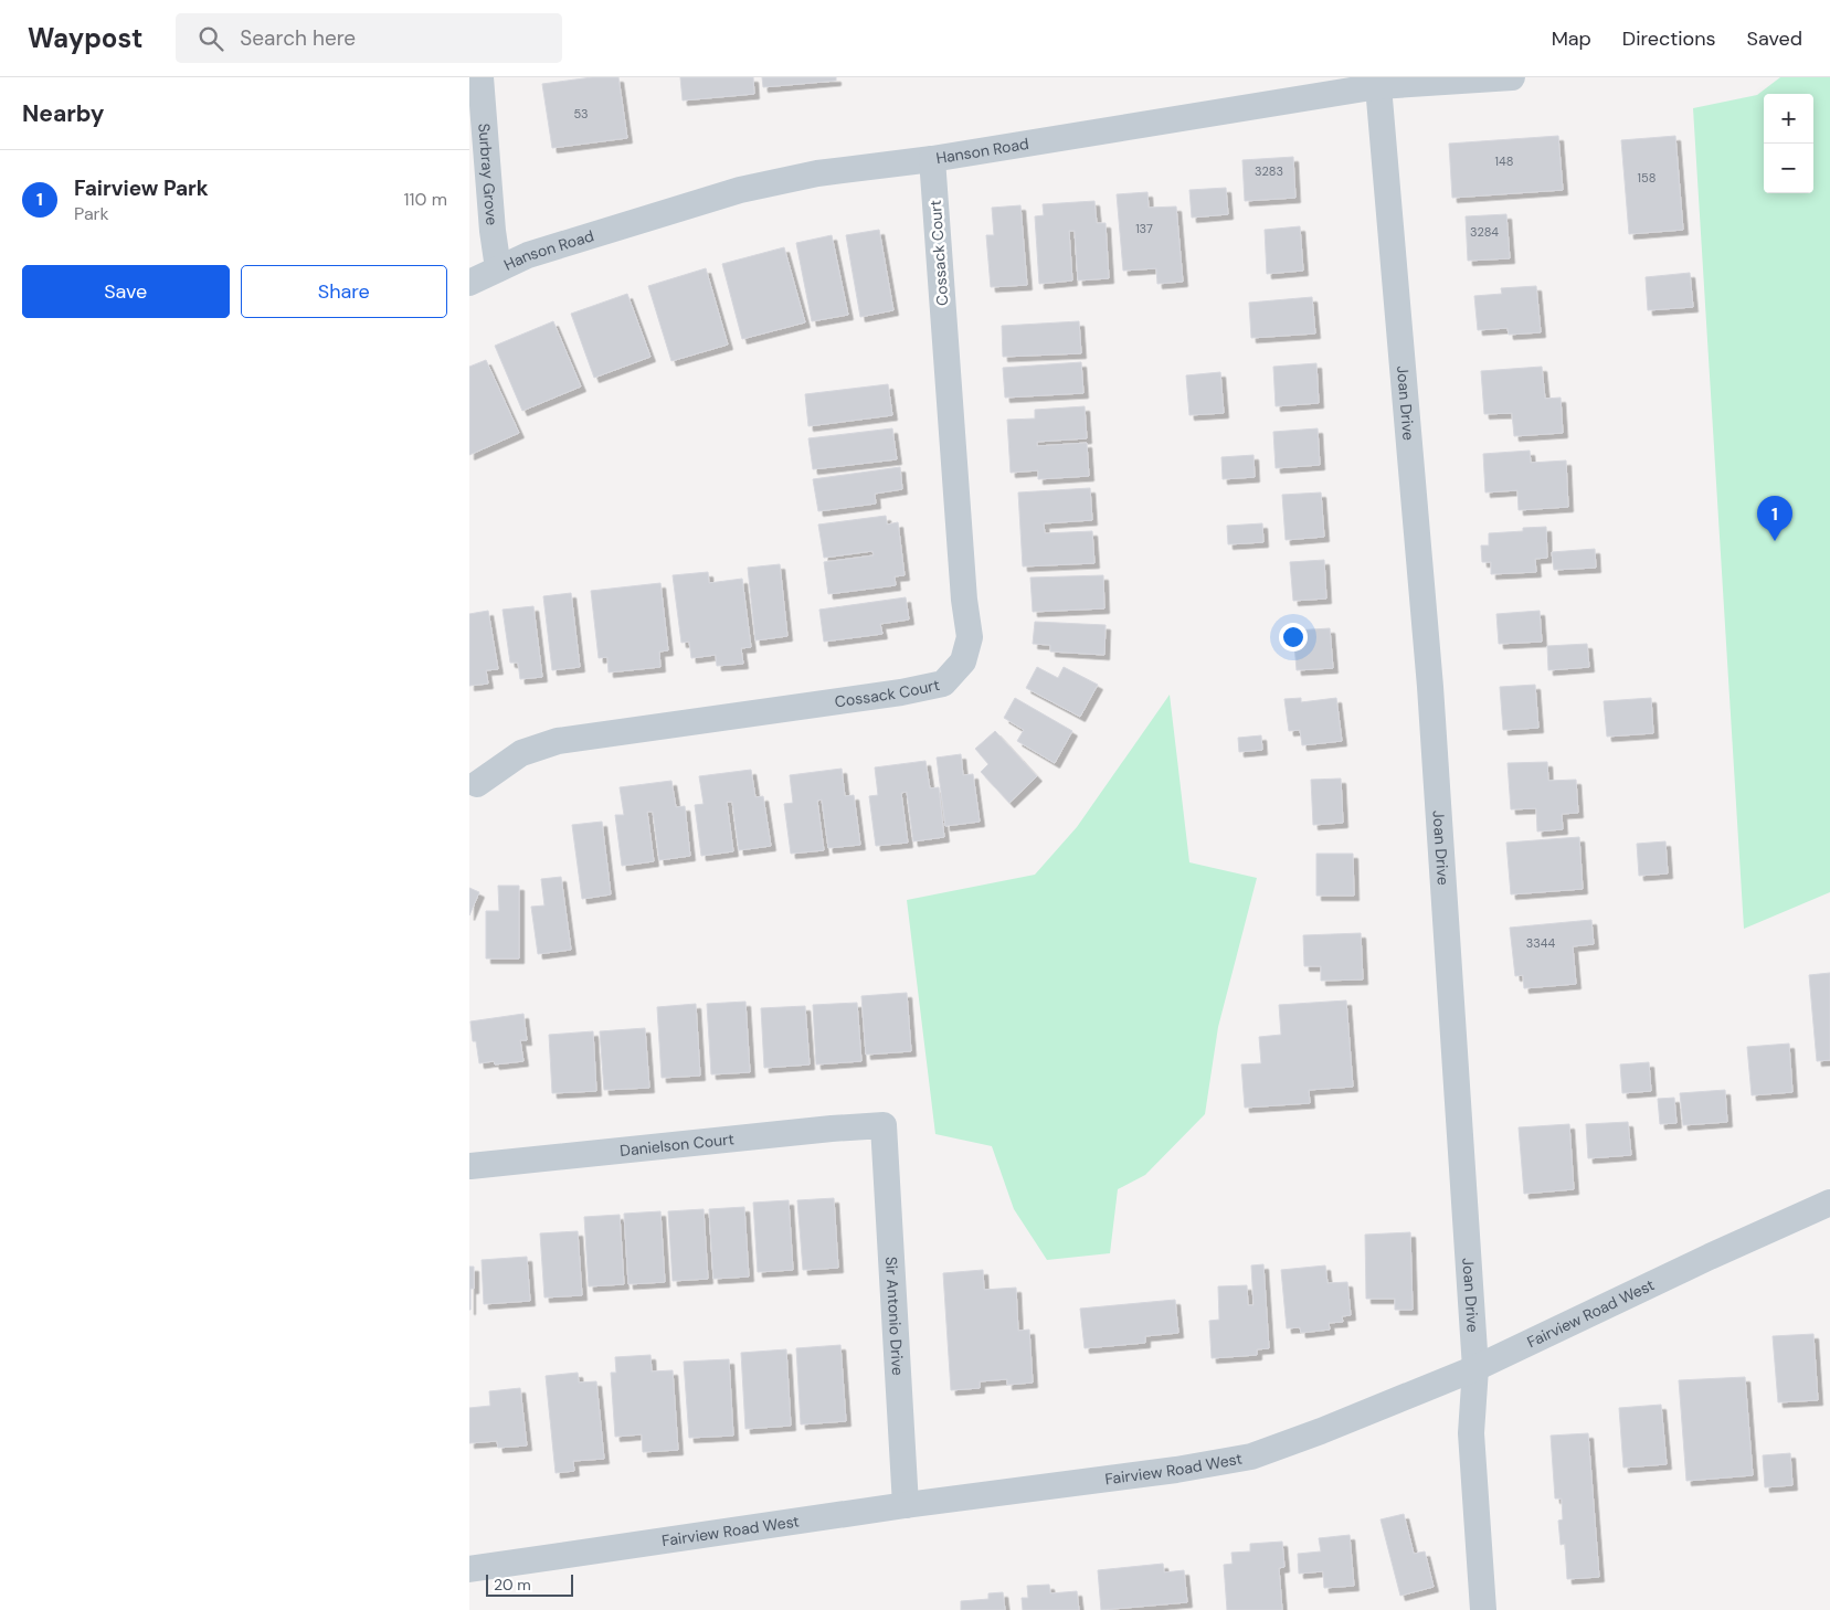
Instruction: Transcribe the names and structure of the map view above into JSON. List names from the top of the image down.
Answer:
{
  "streets": {
    "street": [
      "Hanson Road",
      "Surbray Grove",
      "Cossack Court",
      "Joan Drive",
      "Danielson Court",
      "Fairview Road West",
      "Sir Antonio Drive"
    ]
  },
  "crossings": [
    ["Hanson Road", "Surbray Grove"],
    ["Hanson Road", "Cossack Court"],
    ["Hanson Road", "Joan Drive"],
    ["Joan Drive", "Fairview Road West"],
    ["Danielson Court", "Sir Antonio Drive"],
    ["Fairview Road West", "Sir Antonio Drive"]
  ],
  "house_numbers": [
    "53",
    "148",
    "3283",
    "158",
    "137",
    "3284",
    "3344"
  ],
  "scale_bar": "20 m",
  "page": {
    "header": "Waypost",
    "search": "Search here",
    "nav": ["Map", "Directions", "Saved"],
    "heading": "Nearby",
    "map_buttons": ["+", "−"],
    "list": [
      {
        "mark": "1",
        "name": "Fairview Park",
        "note": "Park",
        "value": "110 m"
      }
    ],
    "buttons": ["Save", "Share"],
    "pins": "1",
    "scale": "20 m"
  }
}
